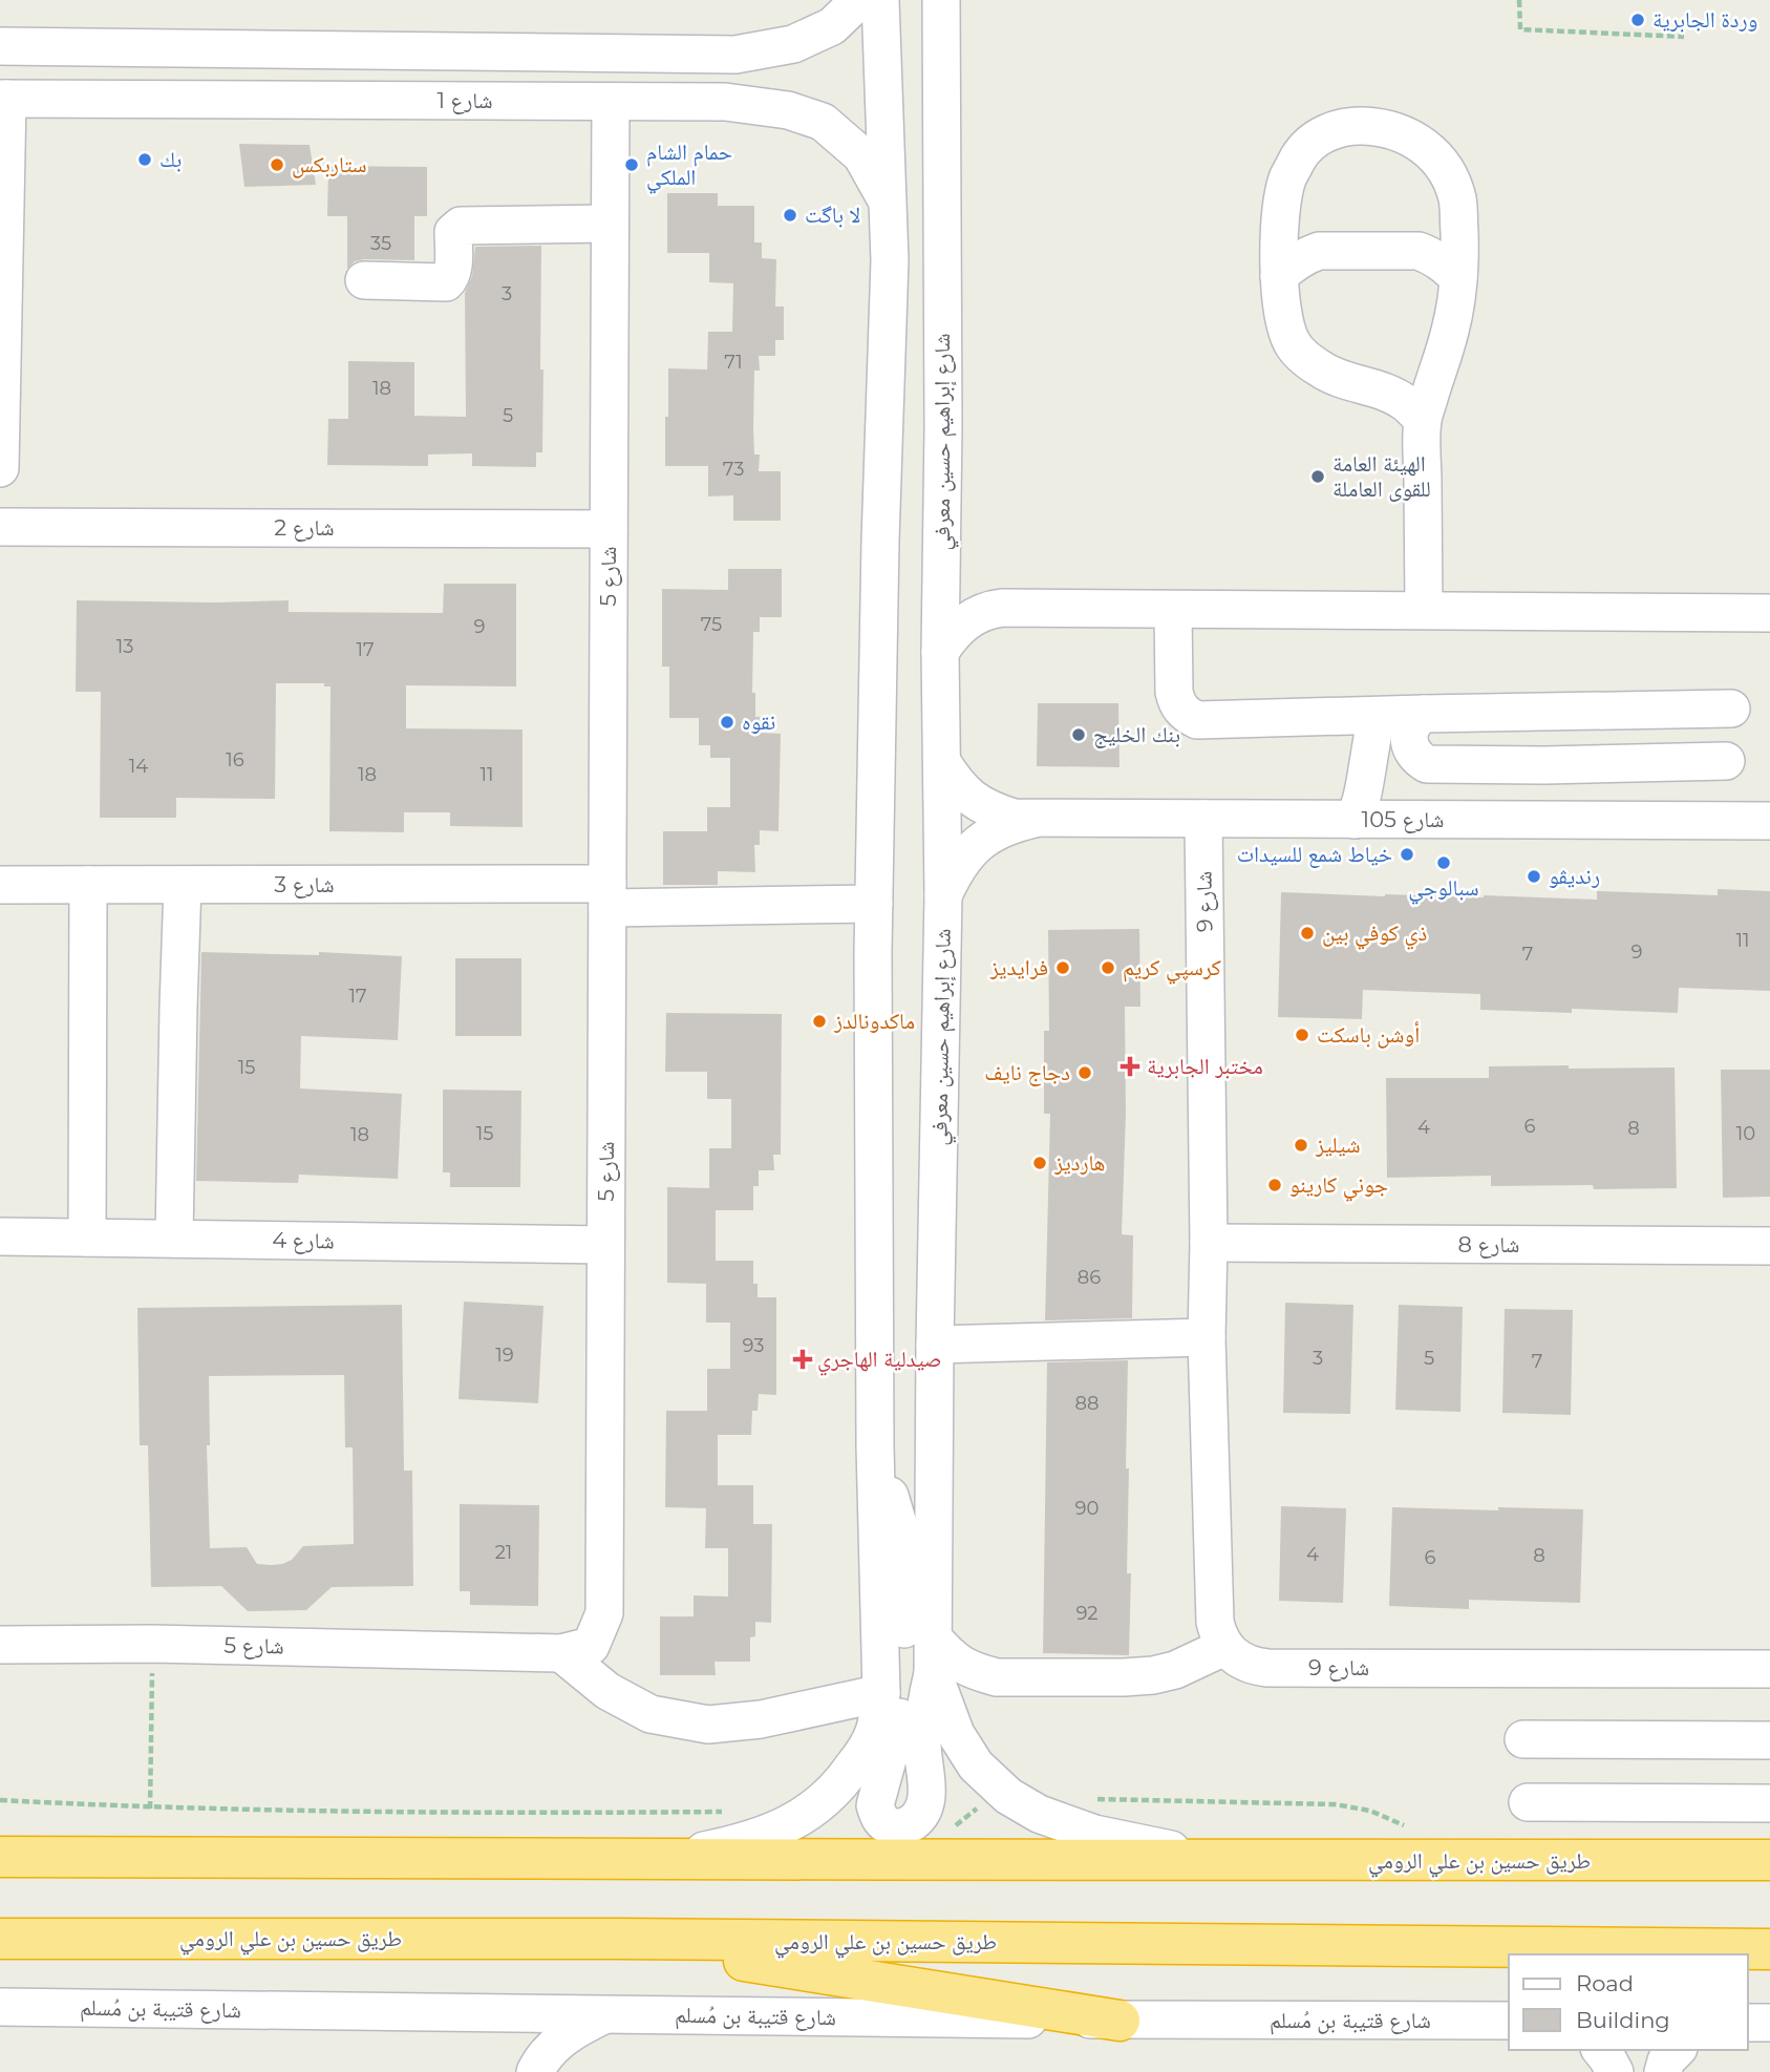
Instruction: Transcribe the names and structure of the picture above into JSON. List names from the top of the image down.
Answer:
{
  "streets": {
    "highway": ["طريق حسين بن علي الرومي"],
    "street": [
      "شارع 1",
      "شارع إبراهيم حسين معرفي",
      "شارع 2",
      "شارع 5",
      "شارع 105",
      "شارع 3",
      "شارع 9",
      "شارع 4",
      "شارع 8",
      "شارع قتيبة بن مُسلم"
    ]
  },
  "crossings": [
    ["شارع 1", "شارع 5"],
    ["شارع إبراهيم حسين معرفي", "شارع 105"],
    ["شارع إبراهيم حسين معرفي", "طريق حسين بن علي الرومي"],
    ["شارع 2", "شارع 5"],
    ["شارع 5", "شارع 3"],
    ["شارع 5", "شارع 4"],
    ["شارع 105", "شارع 9"],
    ["شارع 9", "شارع 8"]
  ],
  "places": {
    "other": [
      "وردة الجابرية",
      "بك",
      "ستاربكس",
      "حمام الشام الملكي",
      "لا باگت",
      "الهيئة العامة للقوى العاملة",
      "نقوه",
      "بنك الخليج",
      "خياط شمع للسيدات",
      "سبالوجي",
      "رنديڤو",
      "ذي كوفي بين",
      "فرايديز",
      "كرسپي كريم",
      "ماكدونالدز",
      "أوشن باسكت",
      "دجاج نايف",
      "شيليز",
      "هارديز",
      "جوني كارينو"
    ],
    "health": ["مختبر الجابرية", "صيدلية الهاجري"]
  },
  "house_numbers": [
    "35",
    "3",
    "71",
    "18",
    "5",
    "73",
    "75",
    "9",
    "13",
    "17",
    "16",
    "14",
    "18",
    "11",
    "11",
    "9",
    "7",
    "17",
    "15",
    "6",
    "4",
    "8",
    "15",
    "10",
    "18",
    "86",
    "93",
    "19",
    "3",
    "5",
    "7",
    "88",
    "90",
    "21",
    "4",
    "8",
    "6",
    "92"
  ],
  "legend": ["Road", "Building"]
}
